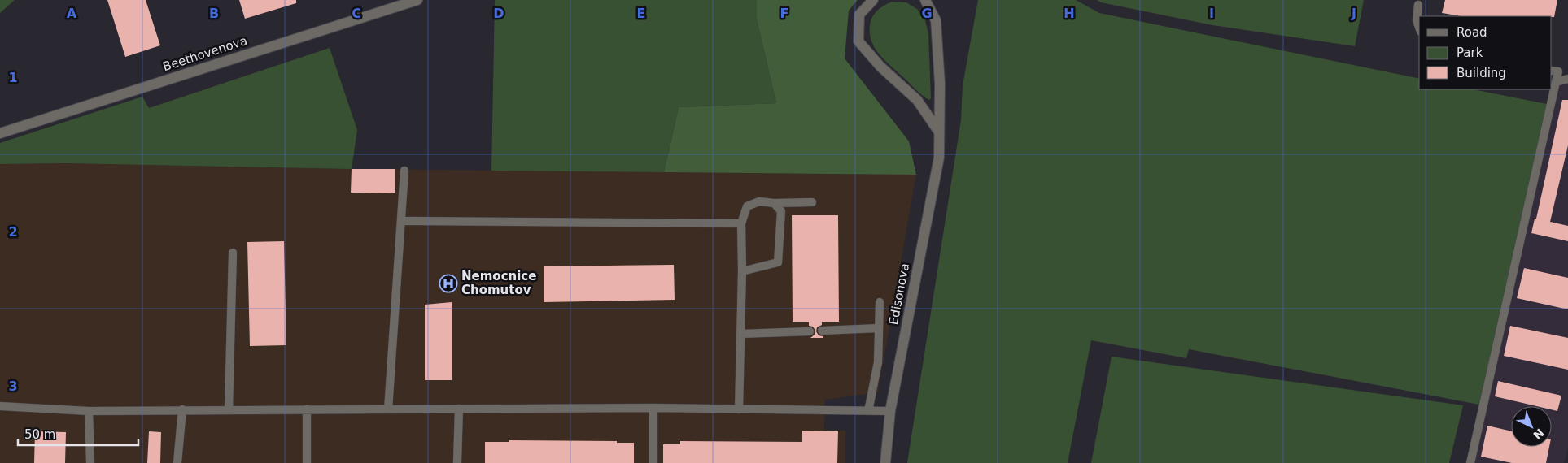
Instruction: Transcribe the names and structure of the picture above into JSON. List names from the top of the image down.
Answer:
{
  "streets": {
    "street": ["Beethovenova", "Edisonova"]
  },
  "places": {
    "hospital": ["Nemocnice Chomutov"]
  },
  "legend": ["Road", "Park", "Building"],
  "scale_bar": "50 m",
  "north": "bottom right",
  "grid": {
    "columns": [
      "A",
      "B",
      "C",
      "D",
      "E",
      "F",
      "G",
      "H",
      "I",
      "J"
    ],
    "rows": ["1", "2", "3"]
  }
}
